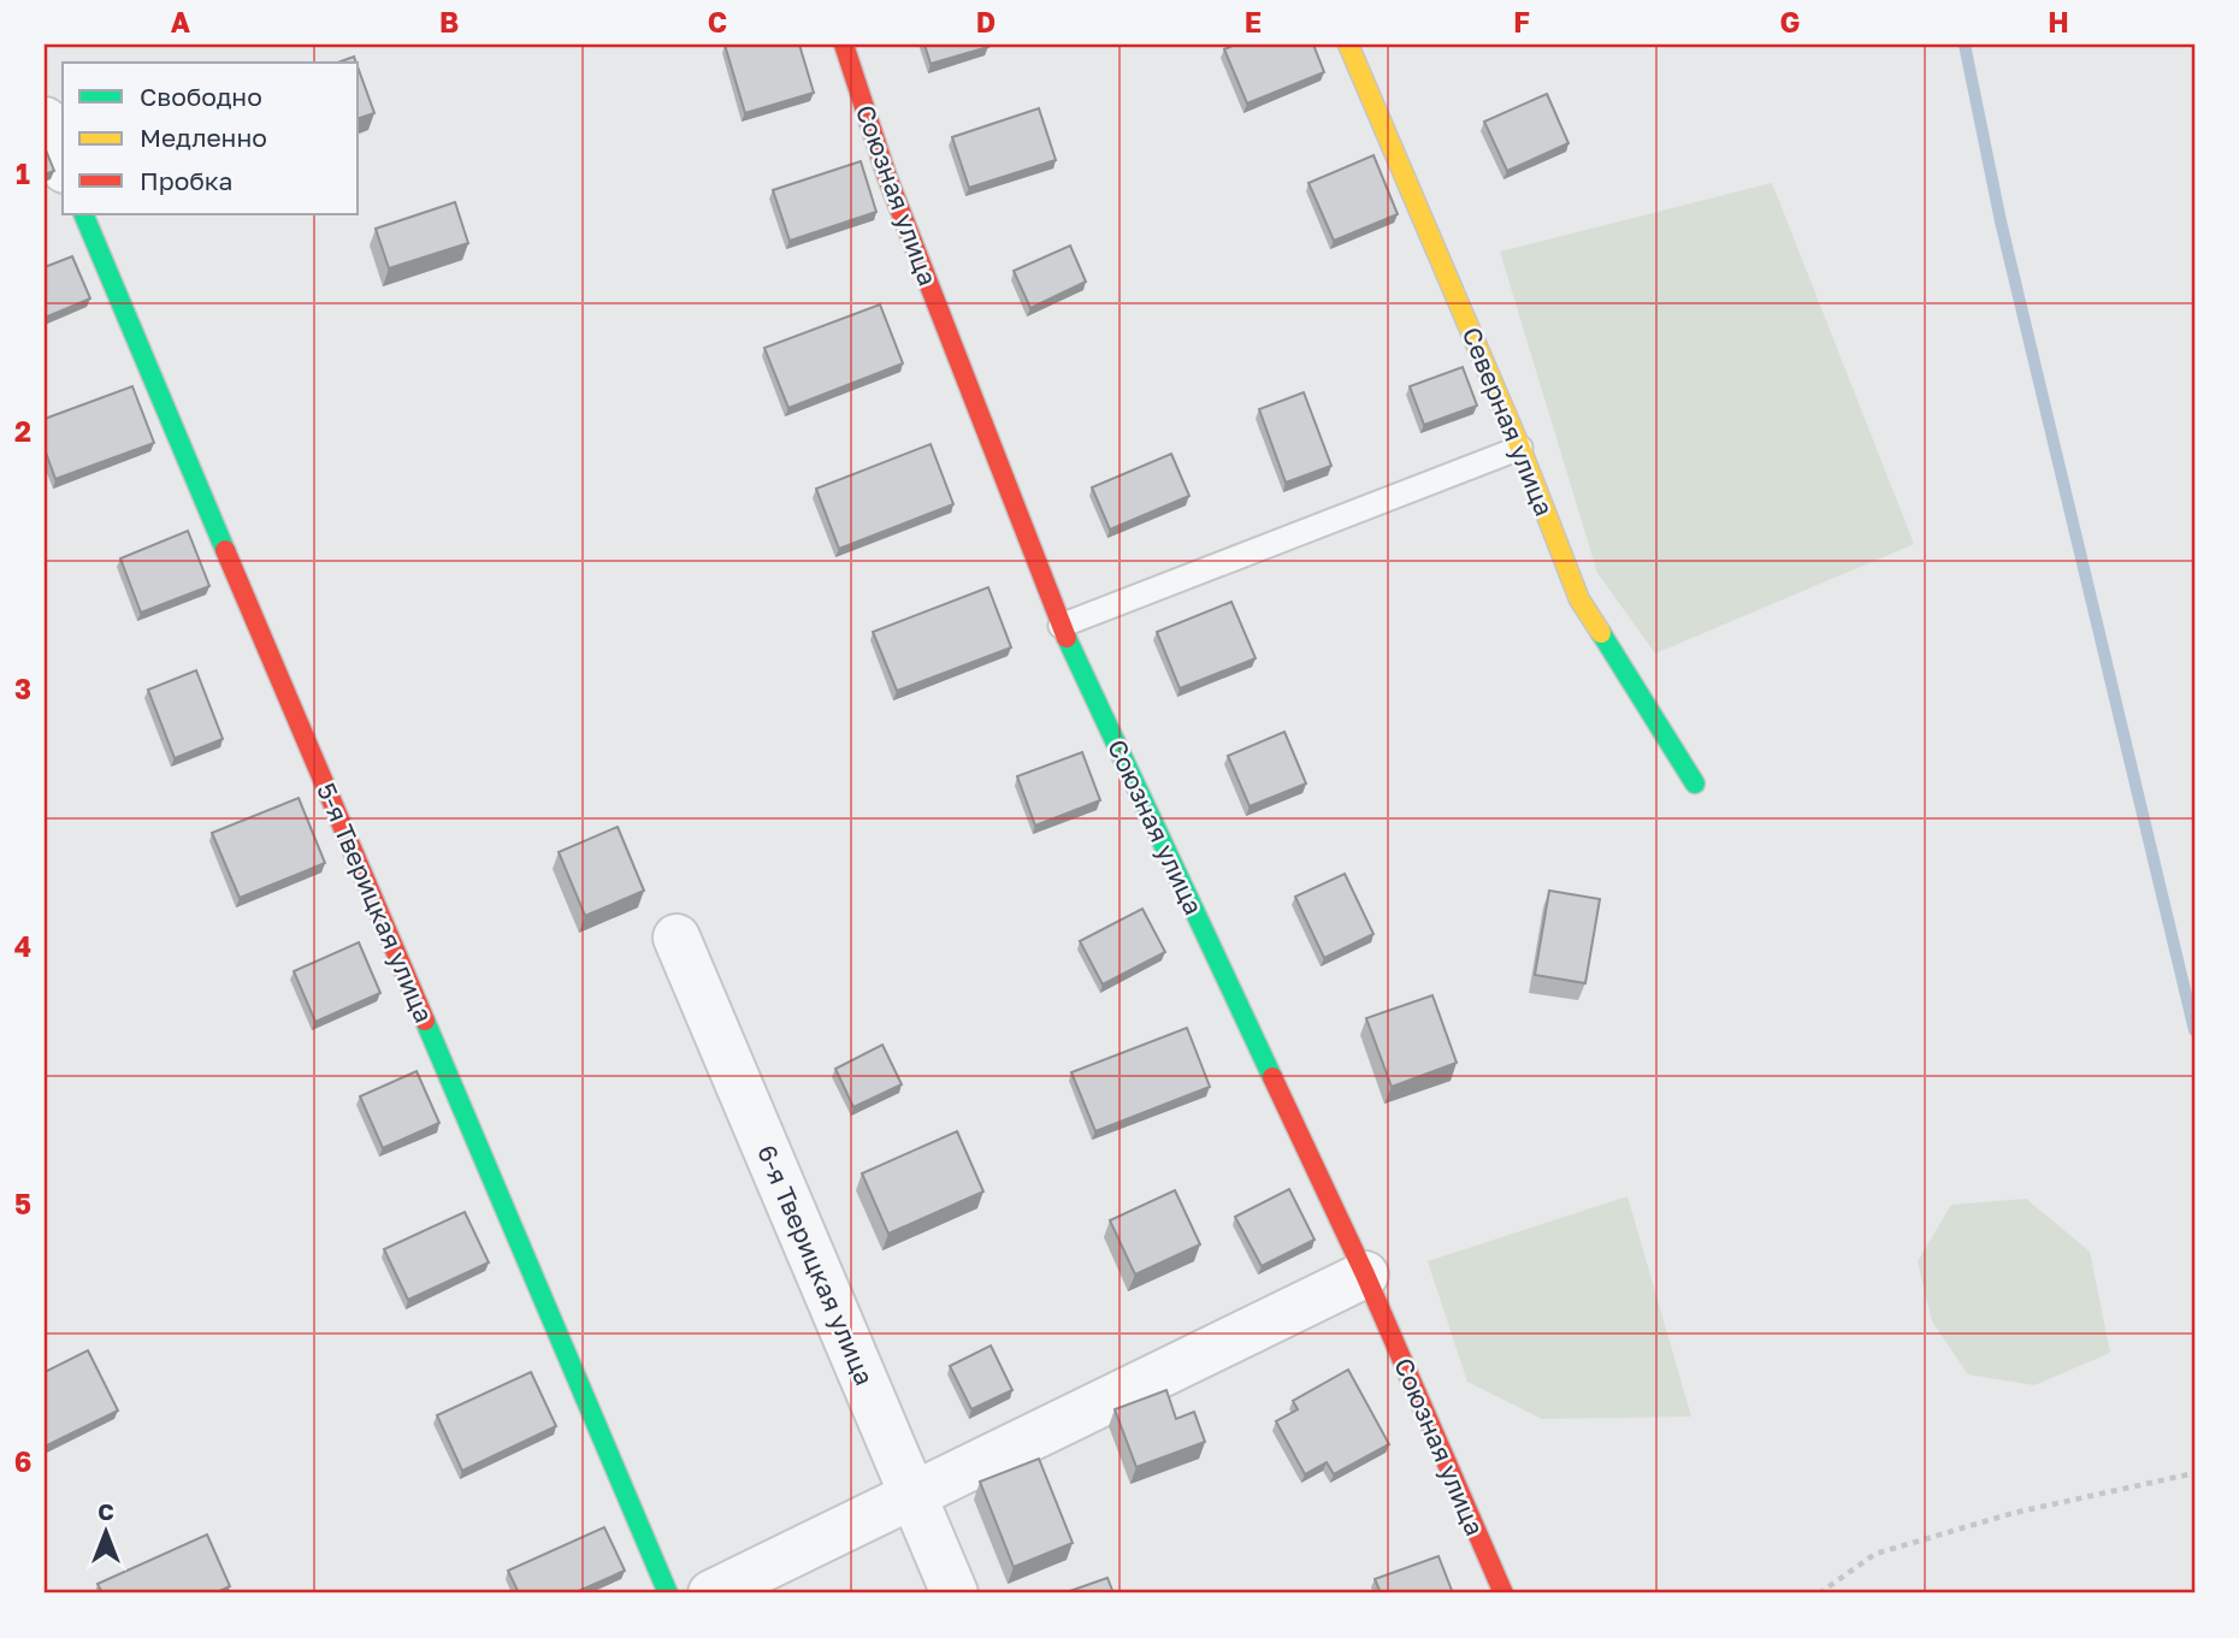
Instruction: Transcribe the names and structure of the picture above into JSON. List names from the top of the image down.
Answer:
{
  "streets": {
    "street": [
      "Союзная улица",
      "Северная улица",
      "5-я Тверицкая улица",
      "6-я Тверицкая улица"
    ]
  },
  "legend": ["Свободно", "Медленно", "Пробка"],
  "north": "top",
  "grid": {
    "columns": [
      "A",
      "B",
      "C",
      "D",
      "E",
      "F",
      "G",
      "H"
    ],
    "rows": [
      "1",
      "2",
      "3",
      "4",
      "5",
      "6"
    ]
  }
}
